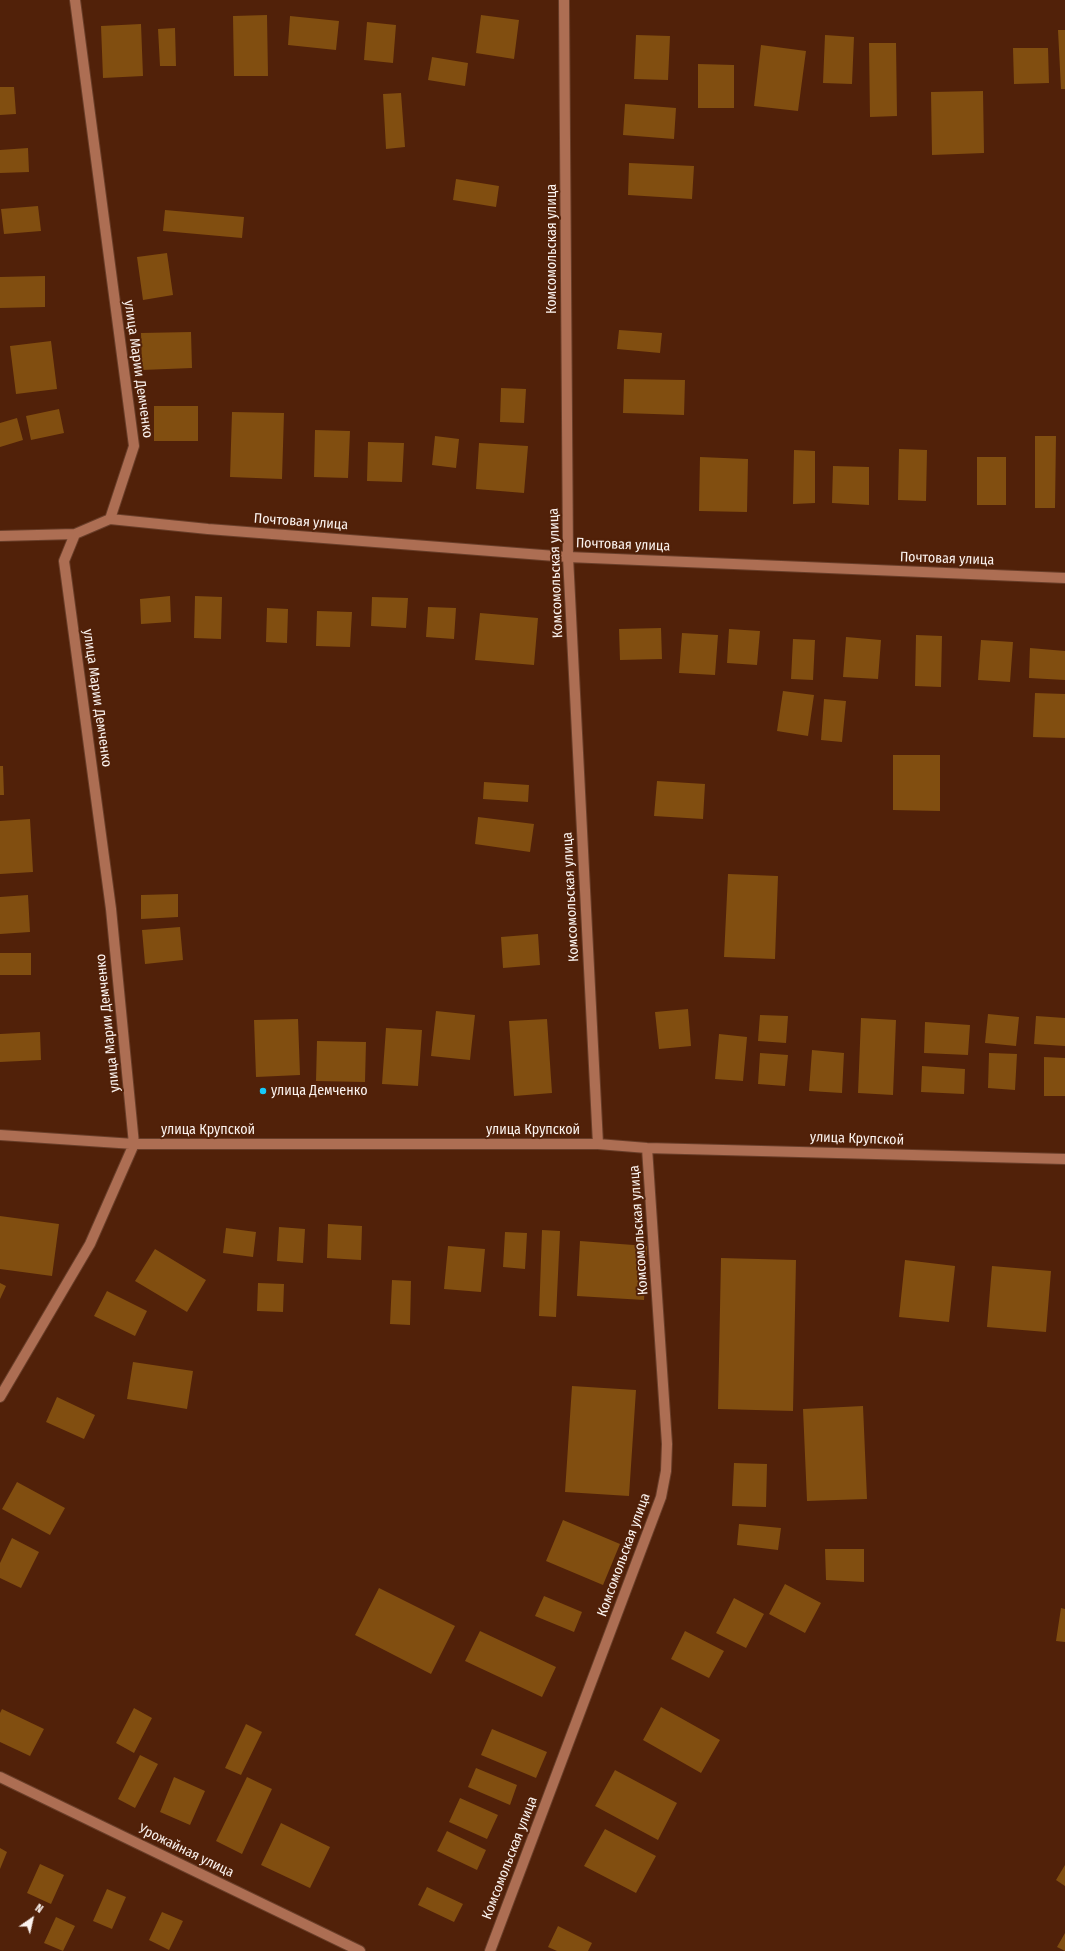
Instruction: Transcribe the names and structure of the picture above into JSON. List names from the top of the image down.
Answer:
{
  "streets": {
    "street": [
      "Комсомольская улица",
      "улица Марии Демченко",
      "Почтовая улица",
      "улица Крупской",
      "Урожайная улица"
    ]
  },
  "crossings": [
    ["Комсомольская улица", "Почтовая улица"],
    ["Комсомольская улица", "улица Крупской"],
    ["улица Марии Демченко", "Почтовая улица"],
    ["улица Марии Демченко", "улица Крупской"]
  ],
  "places": ["улица Демченко"],
  "north": "top right"
}
